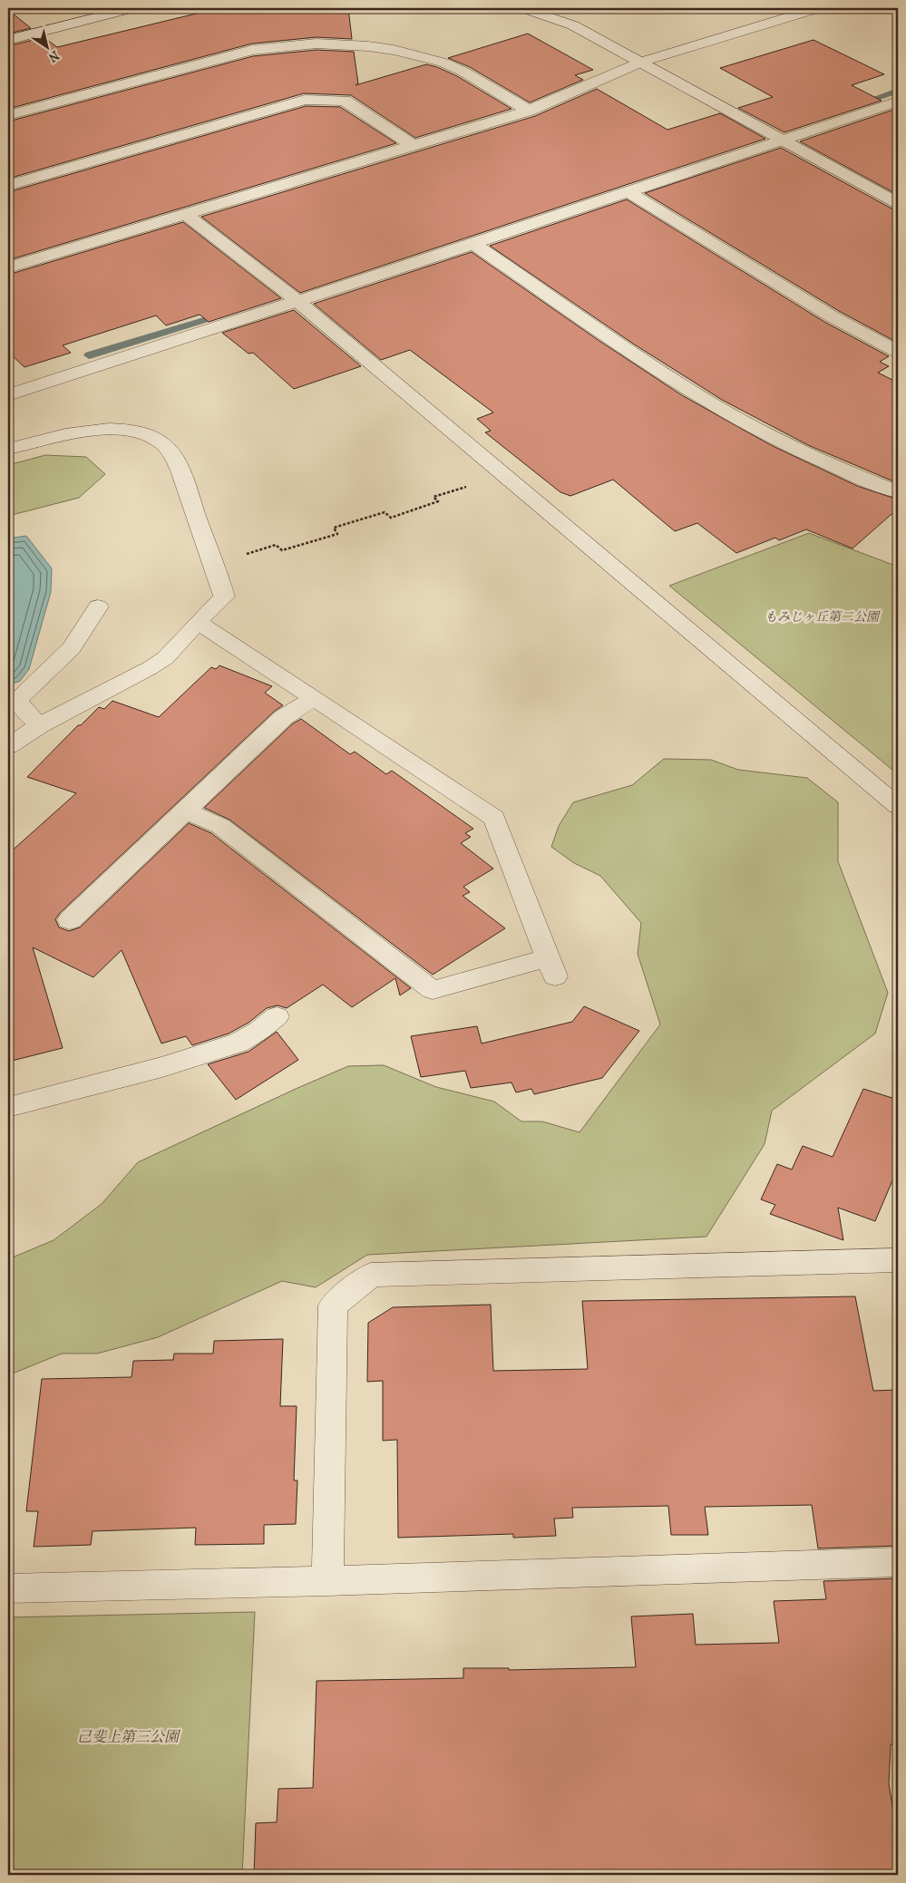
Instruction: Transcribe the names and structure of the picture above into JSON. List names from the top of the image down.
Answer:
{
  "parks": ["もみじヶ丘第二公園", "己斐上第三公園"],
  "north": "bottom right"
}
